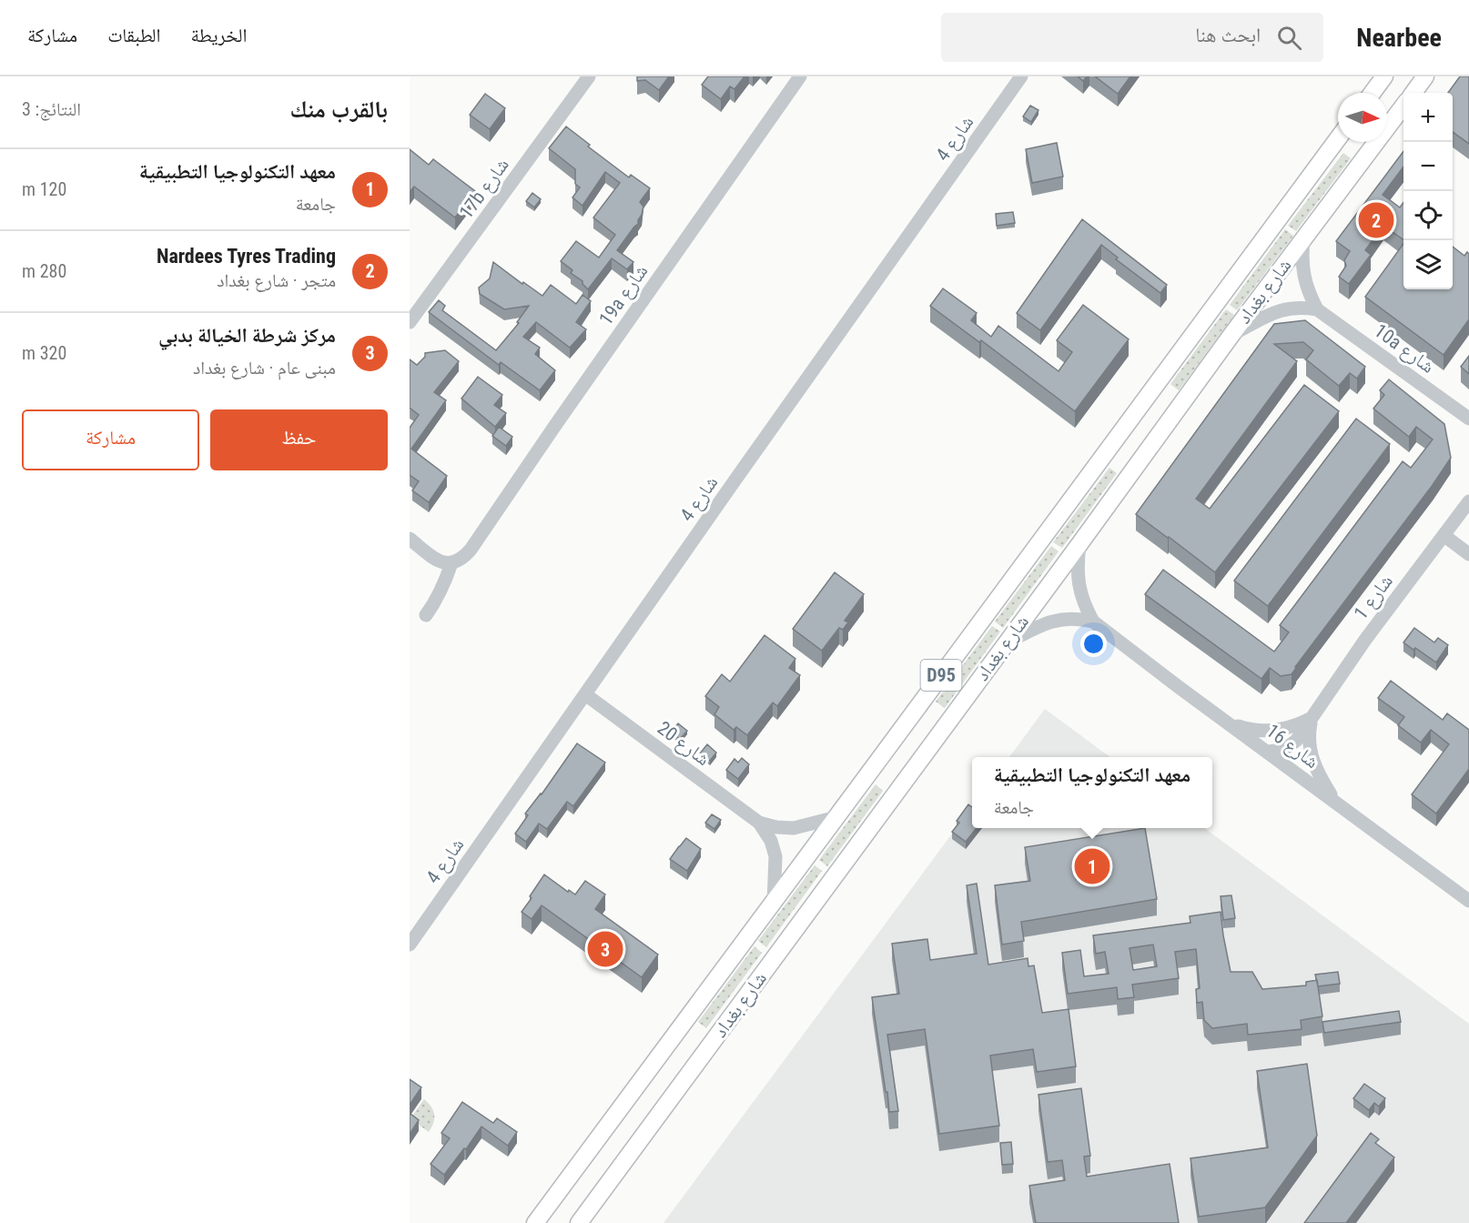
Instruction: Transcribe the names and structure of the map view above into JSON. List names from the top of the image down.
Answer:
{
  "streets": {
    "main road": ["شارع بغداد", "D95"],
    "street": [
      "شارع 4",
      "17b شارع",
      "19a شارع",
      "10a شارع",
      "شارع 1",
      "شارع 20",
      "شارع 16"
    ]
  },
  "crossings": [
    ["شارع 4", "شارع 20"],
    ["شارع بغداد", "شارع 20"],
    ["شارع بغداد", "شارع 16"],
    ["شارع 1", "شارع 16"]
  ],
  "north": "right",
  "page": {
    "header": "Nearbee",
    "search": "ابحث هنا",
    "nav": ["الخريطة", "الطبقات", "مشاركة"],
    "heading": ["بالقرب منك", "النتائج: 3"],
    "map_buttons": ["+", "−"],
    "list": [
      {
        "mark": "1",
        "name": "معهد التكنولوجيا التطبيقية",
        "note": "جامعة",
        "value": "120 m"
      },
      {
        "mark": "2",
        "name": "Nardees Tyres Trading",
        "note": "متجر · شارع بغداد",
        "value": "280 m"
      },
      {
        "mark": "3",
        "name": "مركز شرطة الخيالة بدبي",
        "note": "مبنى عام · شارع بغداد",
        "value": "320 m"
      }
    ],
    "pins": ["2", "1", "3"],
    "buttons": ["حفظ", "مشاركة"],
    "popup": ["معهد التكنولوجيا التطبيقية", "جامعة"]
  }
}
